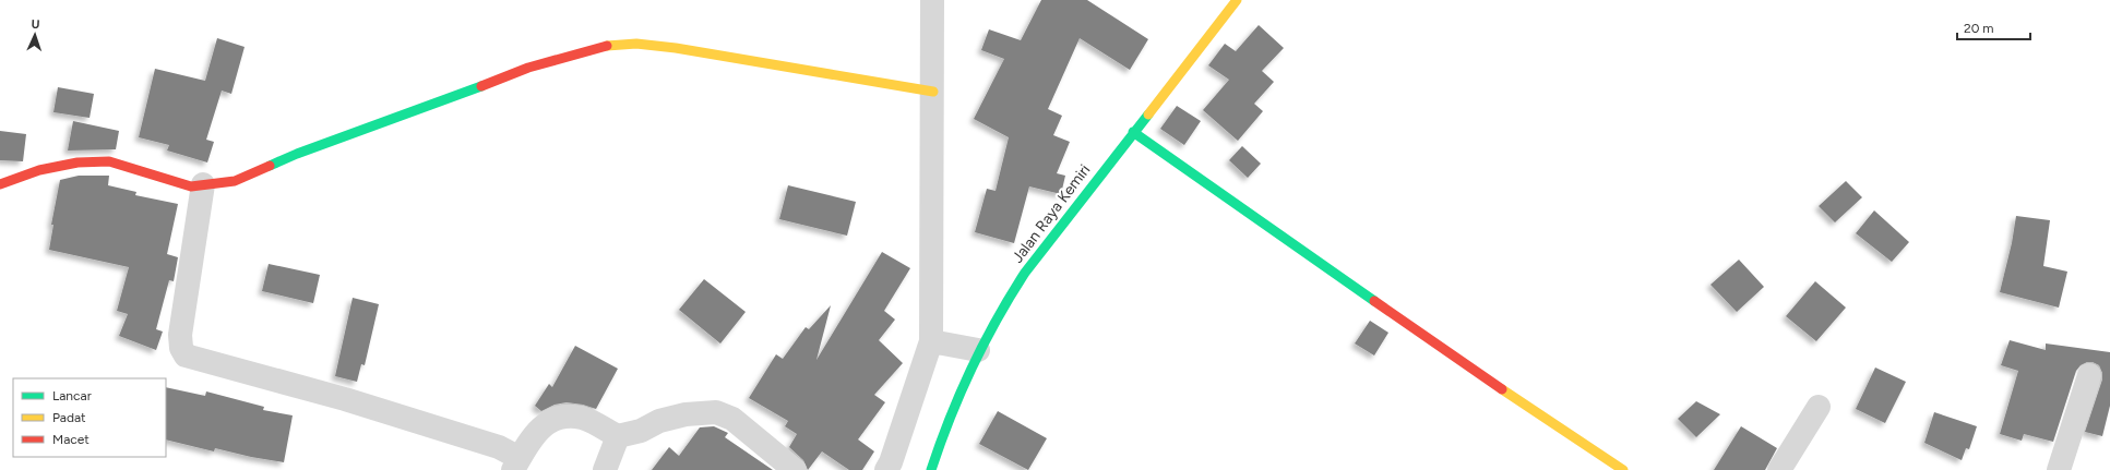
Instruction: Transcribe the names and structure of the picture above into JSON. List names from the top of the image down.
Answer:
{
  "streets": {
    "street": ["Jalan Raya Kemiri"]
  },
  "legend": ["Lancar", "Padat", "Macet"],
  "scale_bar": "20 m",
  "north": "top"
}
